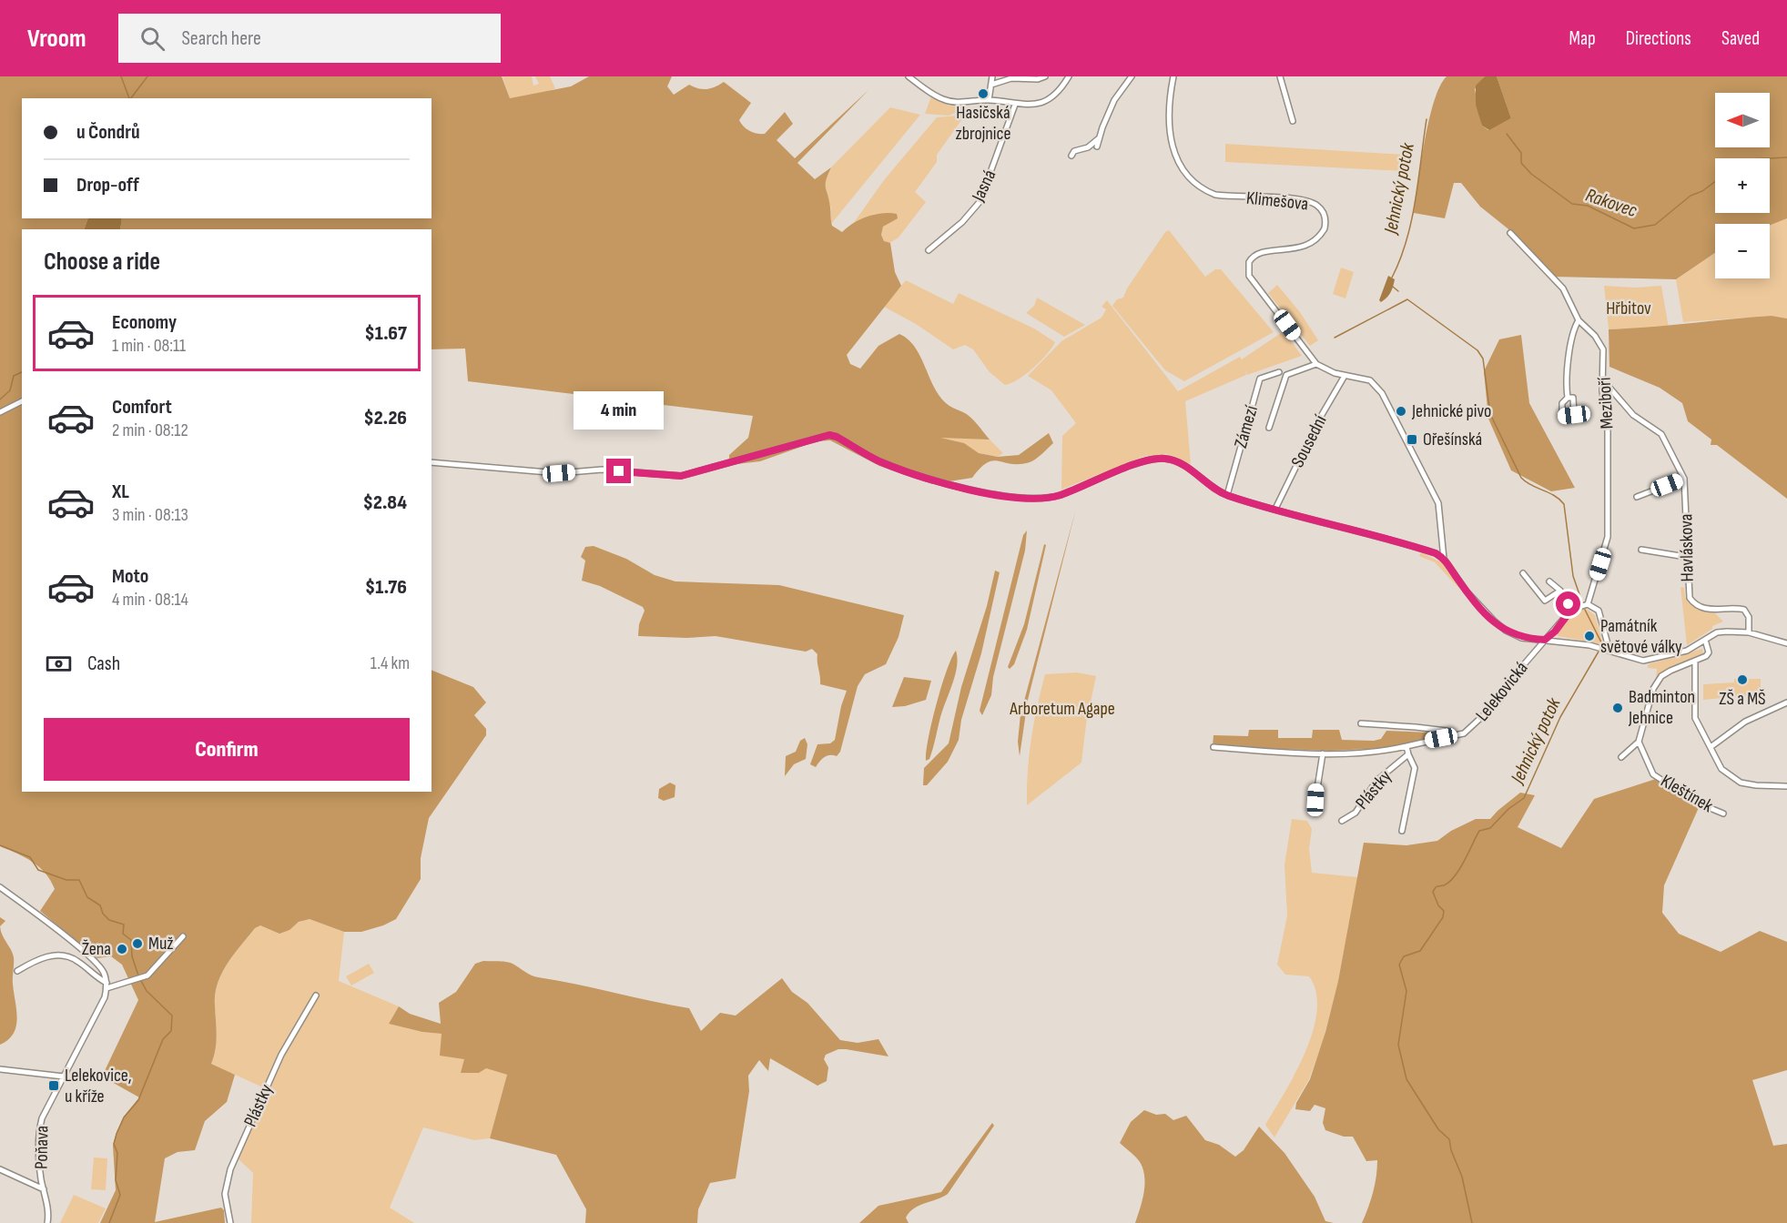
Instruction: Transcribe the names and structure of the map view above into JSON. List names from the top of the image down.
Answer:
{
  "streets": {
    "street": [
      "Jasná",
      "Klimešova",
      "Meziboří",
      "Zámezí",
      "Sousední",
      "Havláskova",
      "Lelekovická",
      "Plástky",
      "Kleštínek",
      "Poňava"
    ]
  },
  "crossings": [
    ["Meziboří", "Havláskova"],
    ["Lelekovická", "Plástky"]
  ],
  "water": ["Jehnický potok", "Rakovec"],
  "parks": ["Hřbitov", "Arboretum Agape"],
  "places": {
    "other": [
      "Hasičská zbrojnice",
      "Jehnické pivo",
      "Památník světové války",
      "ZŠ a MŠ",
      "Badminton Jehnice",
      "Muž",
      "Žena"
    ],
    "transit": ["Ořešínská", "Lelekovice, u kříže"]
  },
  "north": "left",
  "page": {
    "header": "Vroom",
    "search": "Search here",
    "nav": ["Map", "Directions", "Saved"],
    "map_buttons": ["+", "−"],
    "banner": ["u Čondrů", "Drop-off"],
    "heading": "Choose a ride",
    "list": [
      {
        "name": "Economy",
        "note": "1 min · 08:11",
        "value": "$1.67"
      },
      {
        "name": "Comfort",
        "note": "2 min · 08:12",
        "value": "$2.26"
      },
      {
        "name": "XL",
        "note": "3 min · 08:13",
        "value": "$2.84"
      },
      {
        "name": "Moto",
        "note": "4 min · 08:14",
        "value": "$1.76"
      }
    ],
    "bubble": "4 min",
    "pay": ["Cash", "1.4 km"],
    "buttons": "Confirm"
  }
}
